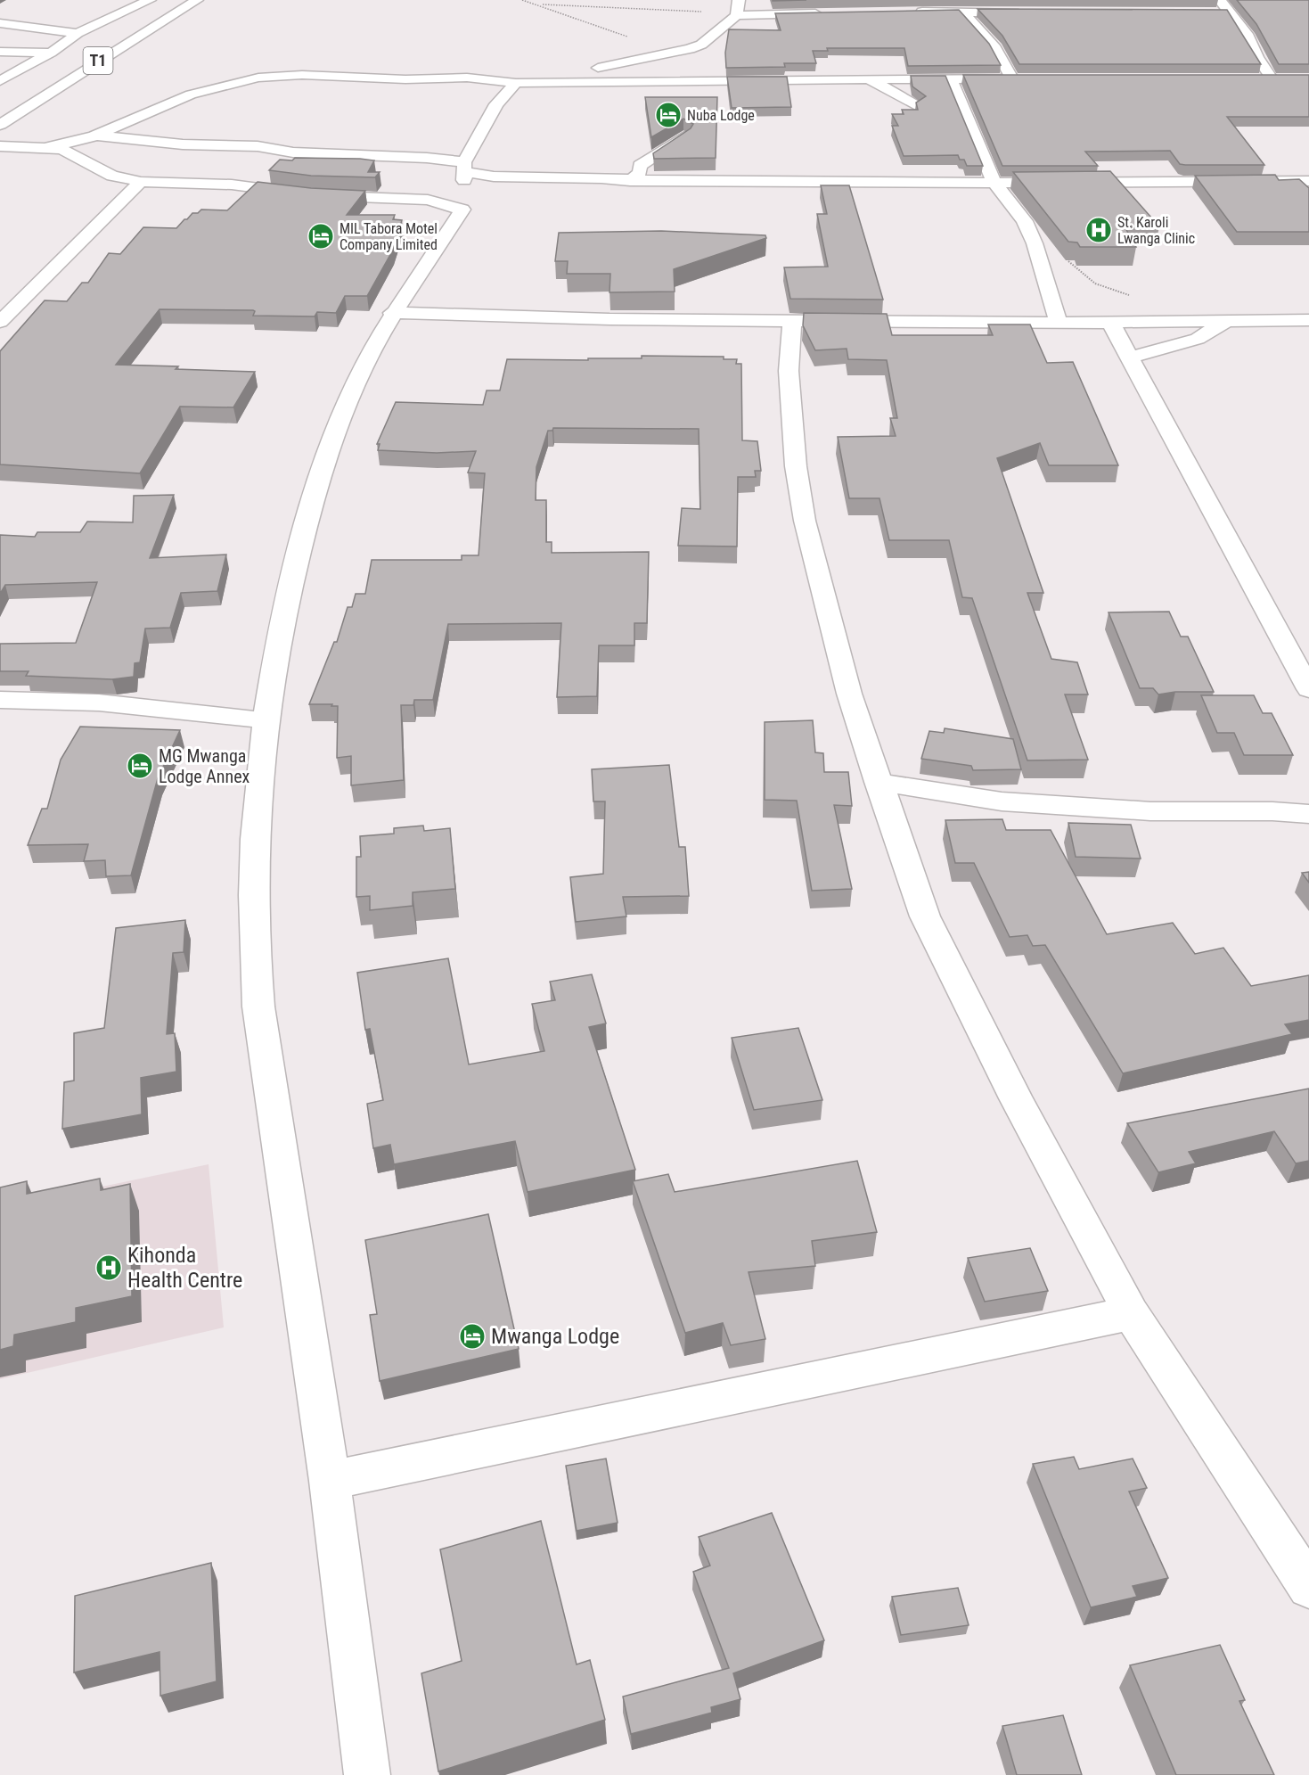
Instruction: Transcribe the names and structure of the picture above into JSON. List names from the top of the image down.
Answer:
{
  "streets": {
    "main road": ["T1"]
  },
  "places": {
    "hotel": [
      "Nuba Lodge",
      "MIL Tabora Motel Company Limited",
      "MG Mwanga Lodge Annex",
      "Mwanga Lodge"
    ],
    "hospital": ["St. Karoli Lwanga Clinic", "Kihonda Health Centre"]
  }
}
